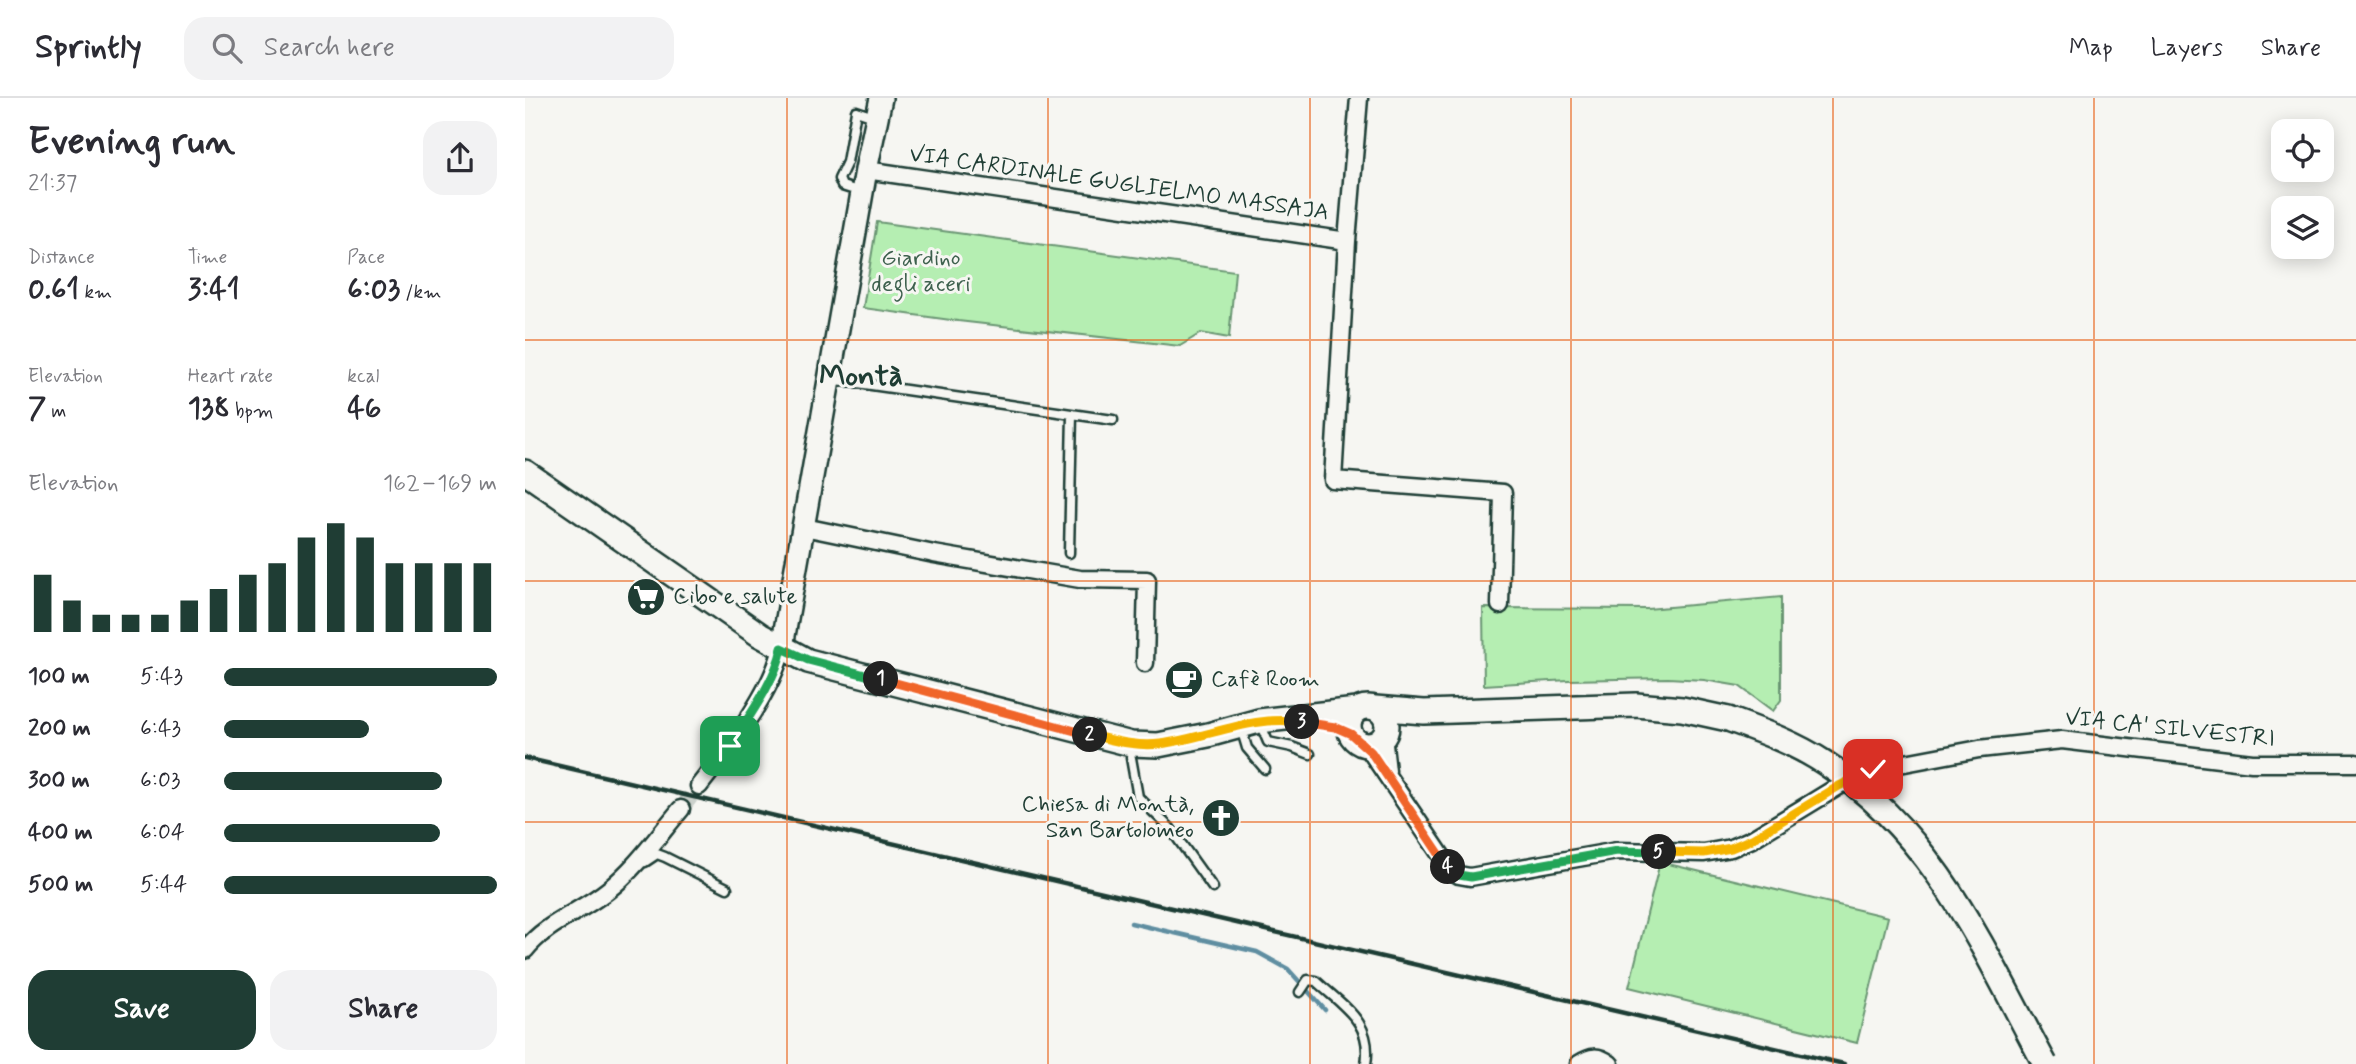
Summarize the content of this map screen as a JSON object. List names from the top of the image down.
{
  "streets": {
    "street": ["VIA CARDINALE GUGLIELMO MASSAJA", "VIA CA' SILVESTRI"]
  },
  "districts": ["Montà"],
  "parks": ["Giardino degli aceri"],
  "places": {
    "supermarket": ["Cibo e salute"],
    "cafe": ["Cafè Room"],
    "church": ["Chiesa di Montà, San Bartolomeo"]
  },
  "page": {
    "header": "Sprintly",
    "search": "Search here",
    "nav": ["Map", "Layers", "Share"],
    "heading": ["Evening run", "21:37"],
    "stats": [
      ["Distance", "0.61 km"],
      ["Time", "3:41"],
      ["Pace", "6:03 /km"],
      ["Elevation", "7 m"],
      ["Heart rate", "138 bpm"],
      ["kcal", "46"]
    ],
    "chart": ["Elevation", "162–169 m"],
    "list": [
      {
        "name": "100 m",
        "note": "5:43"
      },
      {
        "name": "200 m",
        "note": "6:43"
      },
      {
        "name": "300 m",
        "note": "6:03"
      },
      {
        "name": "400 m",
        "note": "6:04"
      },
      {
        "name": "500 m",
        "note": "5:44"
      }
    ],
    "pins": [
      "1",
      "3",
      "2",
      "5",
      "4"
    ],
    "buttons": ["Save", "Share"]
  }
}
